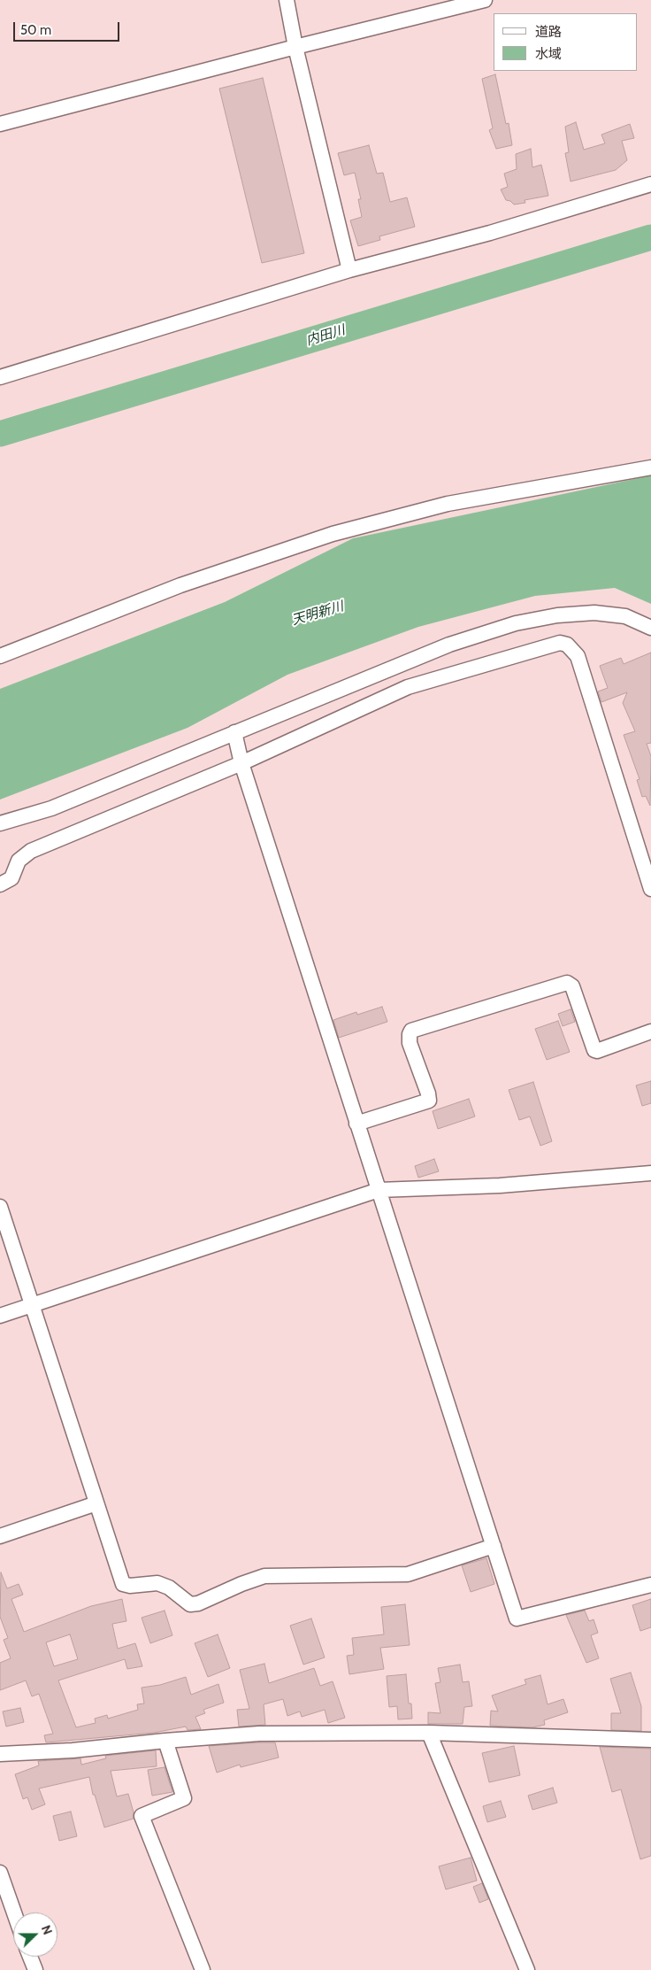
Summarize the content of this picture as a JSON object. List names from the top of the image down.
{
  "water": ["内田川", "天明新川"],
  "legend": ["道路", "水域"],
  "scale_bar": "50 m",
  "north": "right"
}
